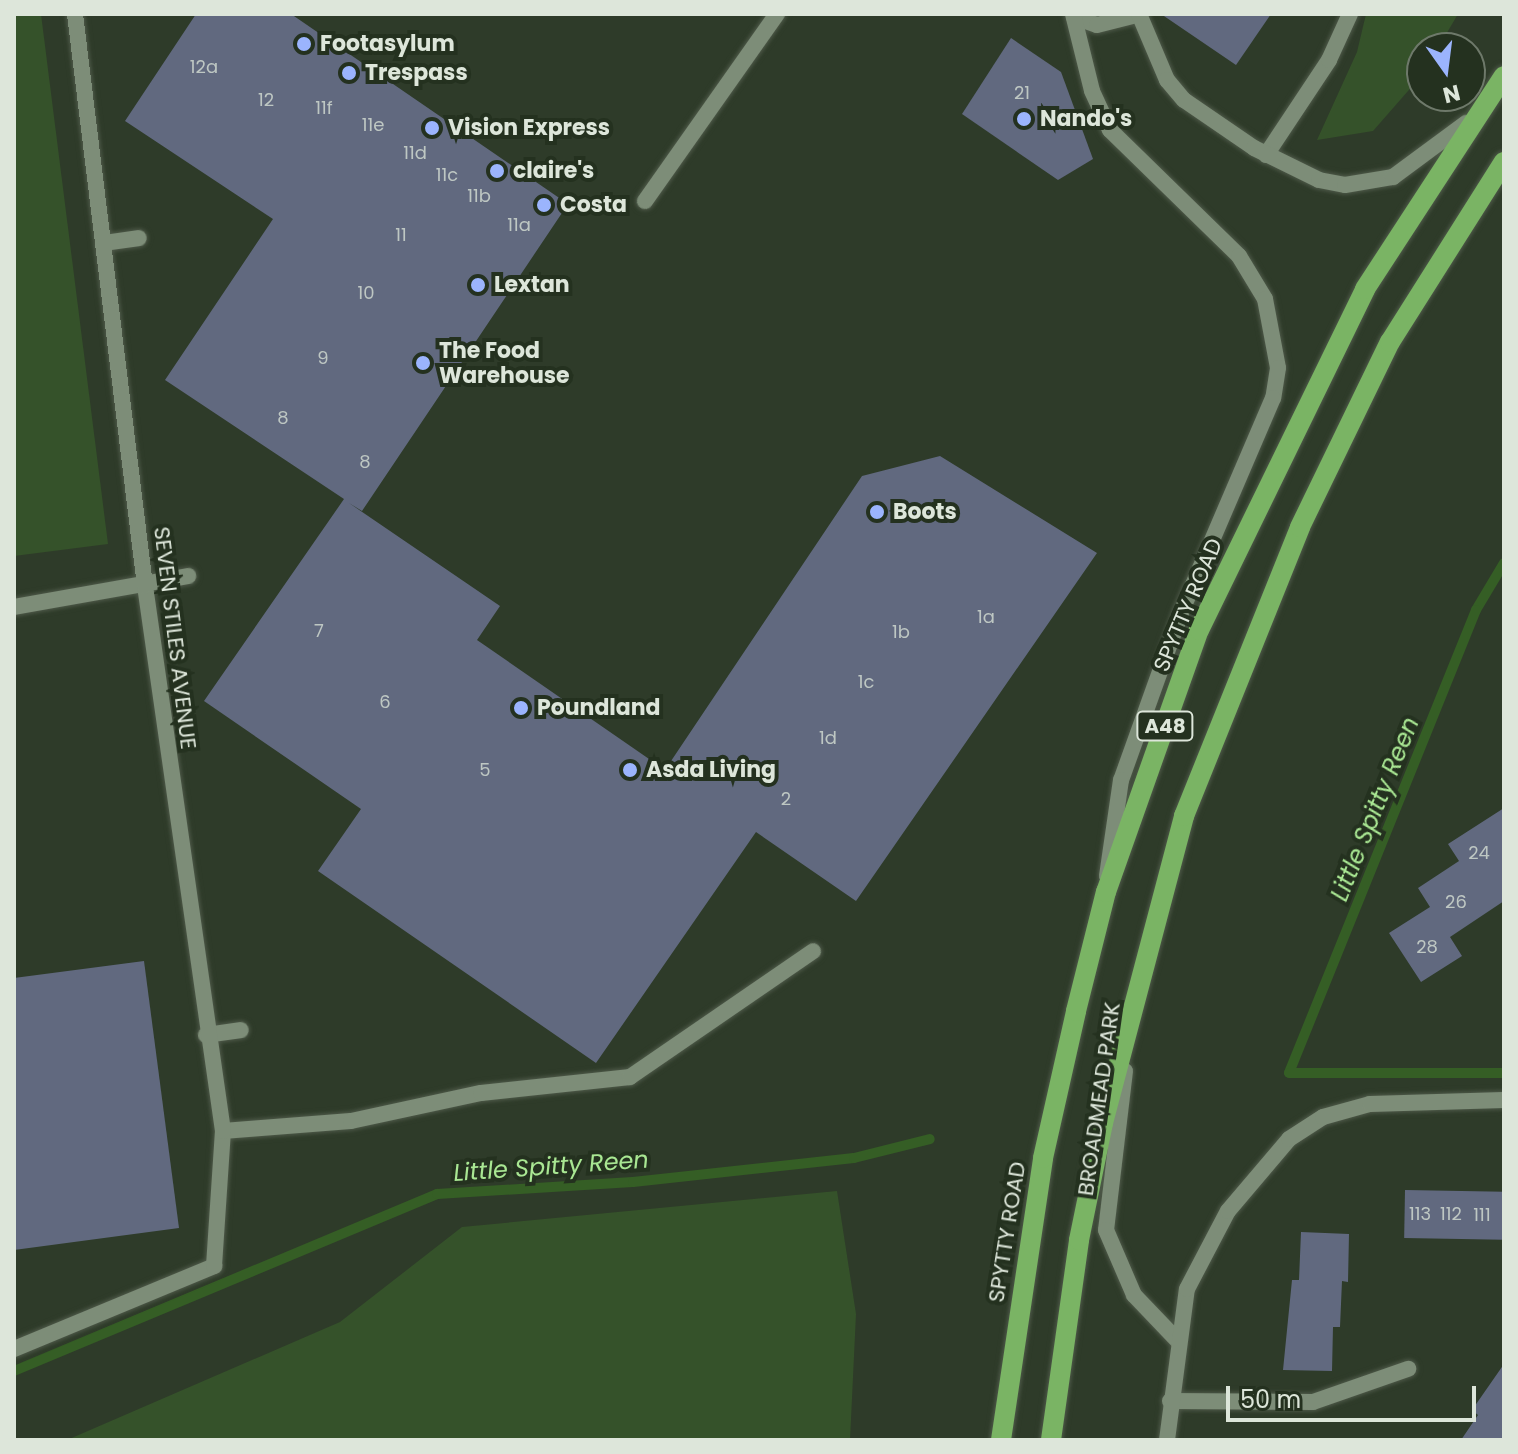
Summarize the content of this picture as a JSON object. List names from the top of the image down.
{
  "streets": {
    "main road": ["SPYTTY ROAD", "A48"],
    "street": ["SEVEN STILES AVENUE", "BROADMEAD PARK"]
  },
  "crossings": [
    ["A48", "BROADMEAD PARK"]
  ],
  "water": ["Little Spitty Reen"],
  "places": [
    "Footasylum",
    "Trespass",
    "Nando's",
    "Vision Express",
    "claire's",
    "Costa",
    "Lextan",
    "The Food Warehouse",
    "Boots",
    "Poundland",
    "Asda Living"
  ],
  "house_numbers": [
    "12a",
    "21",
    "12",
    "11f",
    "11e",
    "11d",
    "11c",
    "11b",
    "11a",
    "11",
    "10",
    "9",
    "8",
    "8",
    "1a",
    "7",
    "1b",
    "1c",
    "6",
    "1d",
    "5",
    "2",
    "24",
    "26",
    "28",
    "113",
    "112",
    "111"
  ],
  "scale_bar": "50 m",
  "north": "bottom"
}
